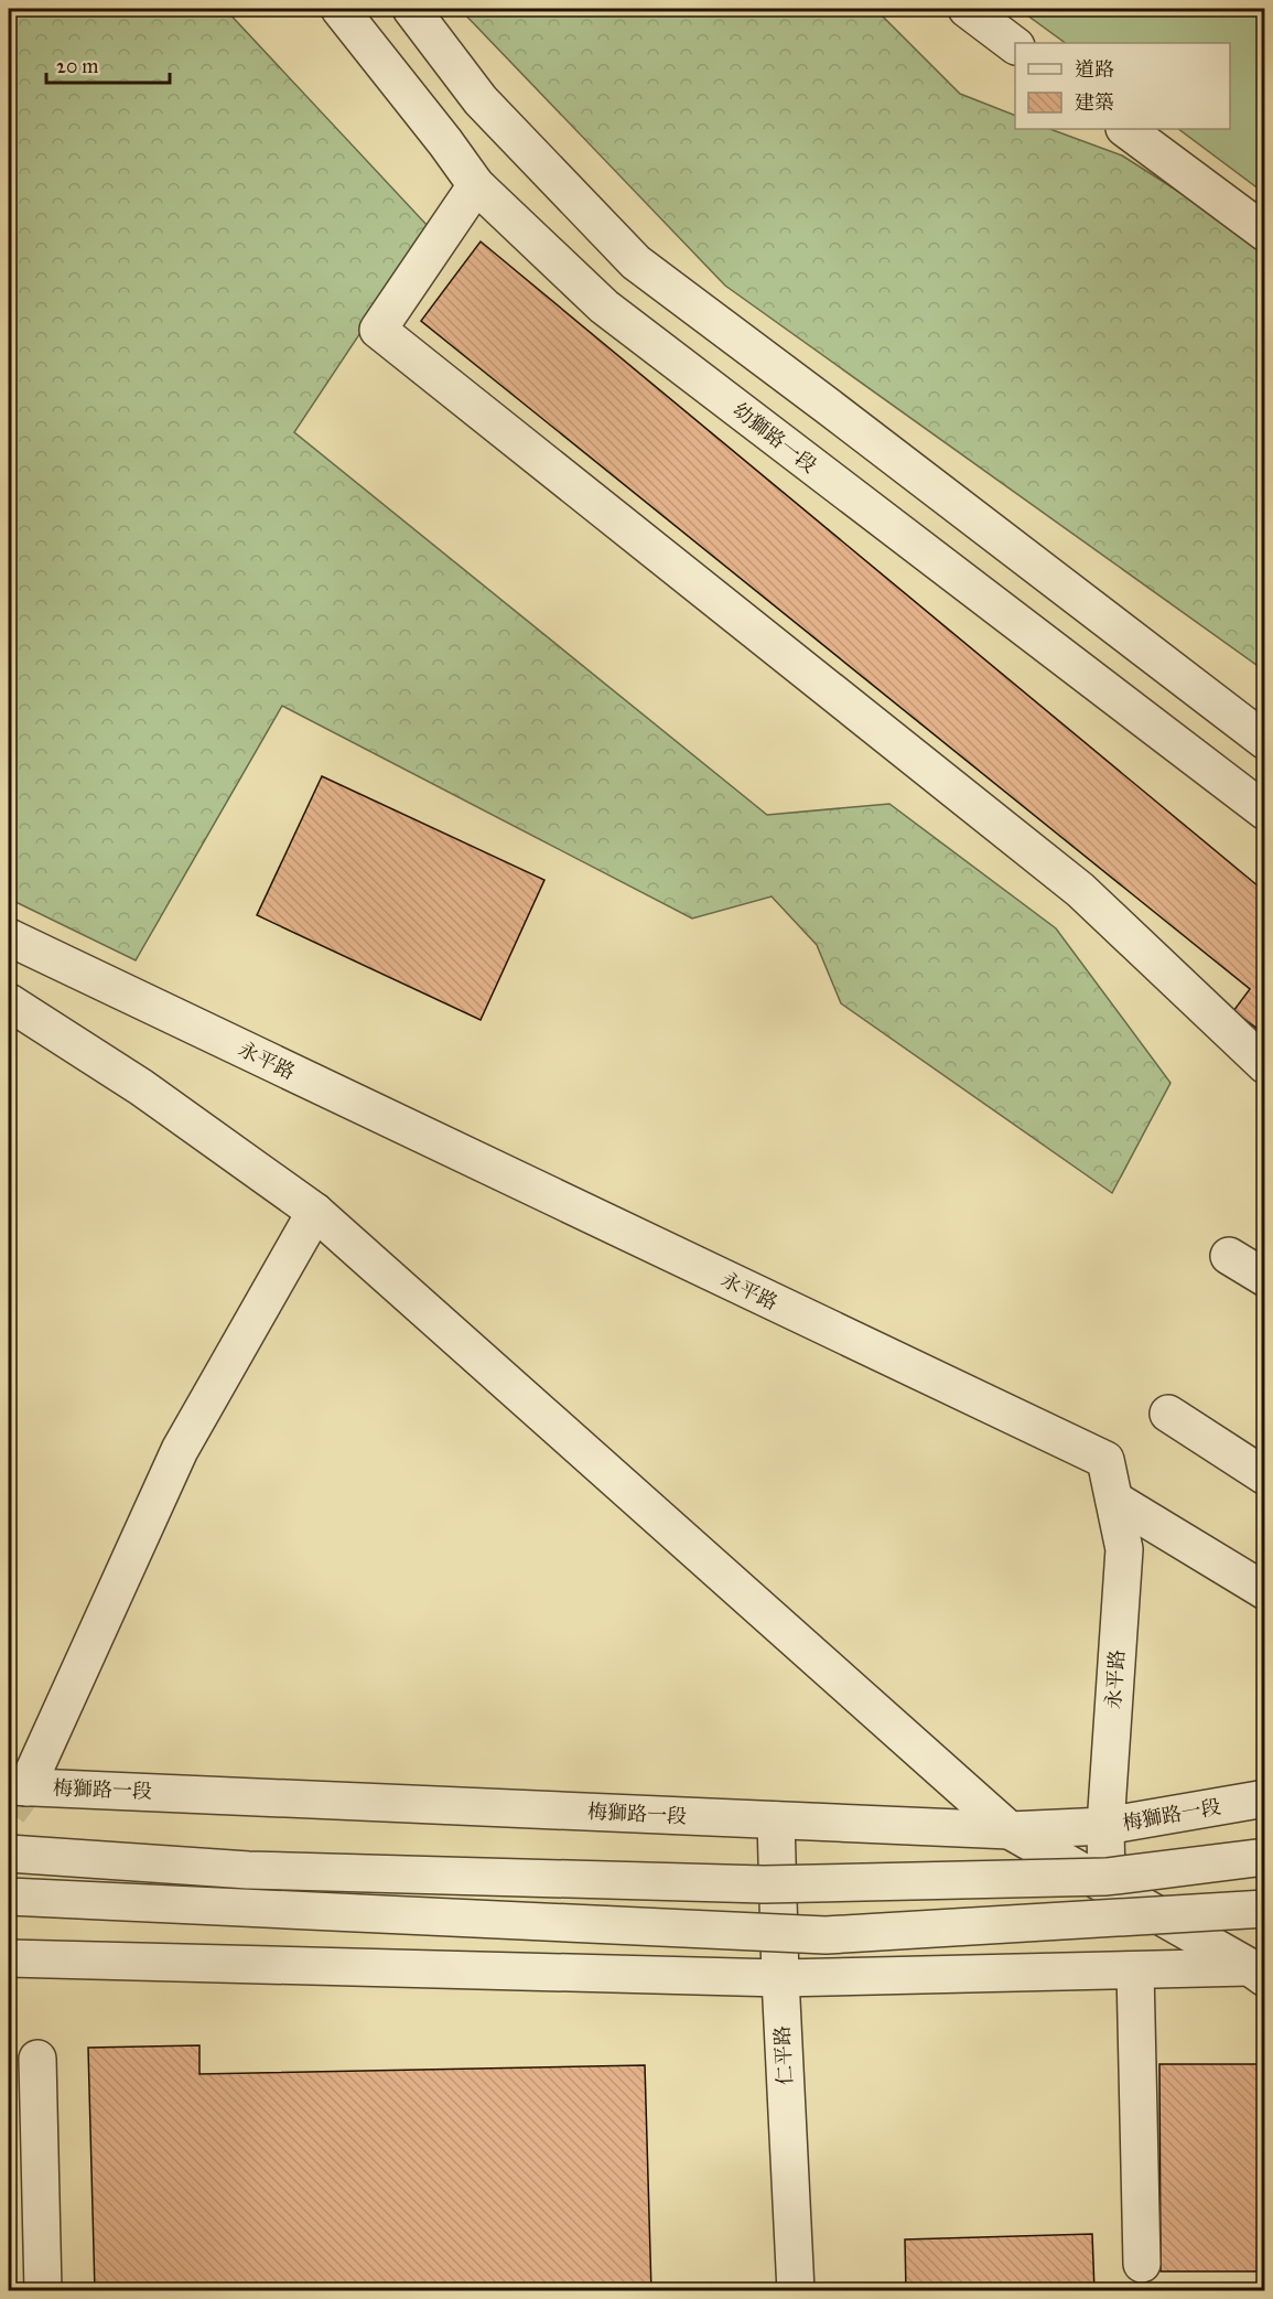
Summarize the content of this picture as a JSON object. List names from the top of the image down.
{
  "streets": {
    "street": [
      "幼獅路一段",
      "永平路",
      "梅獅路一段",
      "仁平路"
    ]
  },
  "crossings": [
    ["永平路", "梅獅路一段"],
    ["梅獅路一段", "仁平路"]
  ],
  "legend": ["道路", "建築"],
  "scale_bar": "20 m"
}
